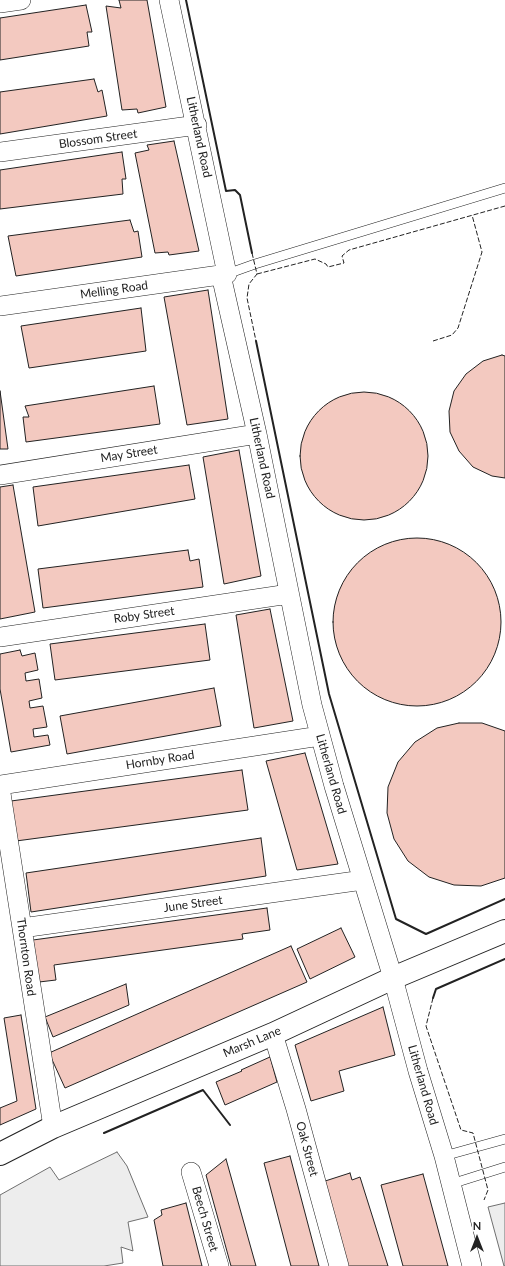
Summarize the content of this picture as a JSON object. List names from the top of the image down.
{
  "streets": {
    "main road": ["Marsh Lane"],
    "street": [
      "Litherland Road",
      "Blossom Street",
      "Melling Road",
      "May Street",
      "Roby Street",
      "Hornby Road",
      "June Street",
      "Thornton Road",
      "Oak Street",
      "Beech Street"
    ]
  },
  "crossings": [
    ["Litherland Road", "Blossom Street"],
    ["Litherland Road", "Melling Road"],
    ["Litherland Road", "May Street"],
    ["Litherland Road", "Roby Street"],
    ["Litherland Road", "Hornby Road"],
    ["Litherland Road", "June Street"],
    ["Litherland Road", "Marsh Lane"],
    ["Hornby Road", "Thornton Road"],
    ["June Street", "Thornton Road"],
    ["Thornton Road", "Marsh Lane"],
    ["Marsh Lane", "Oak Street"]
  ],
  "north": "top"
}
